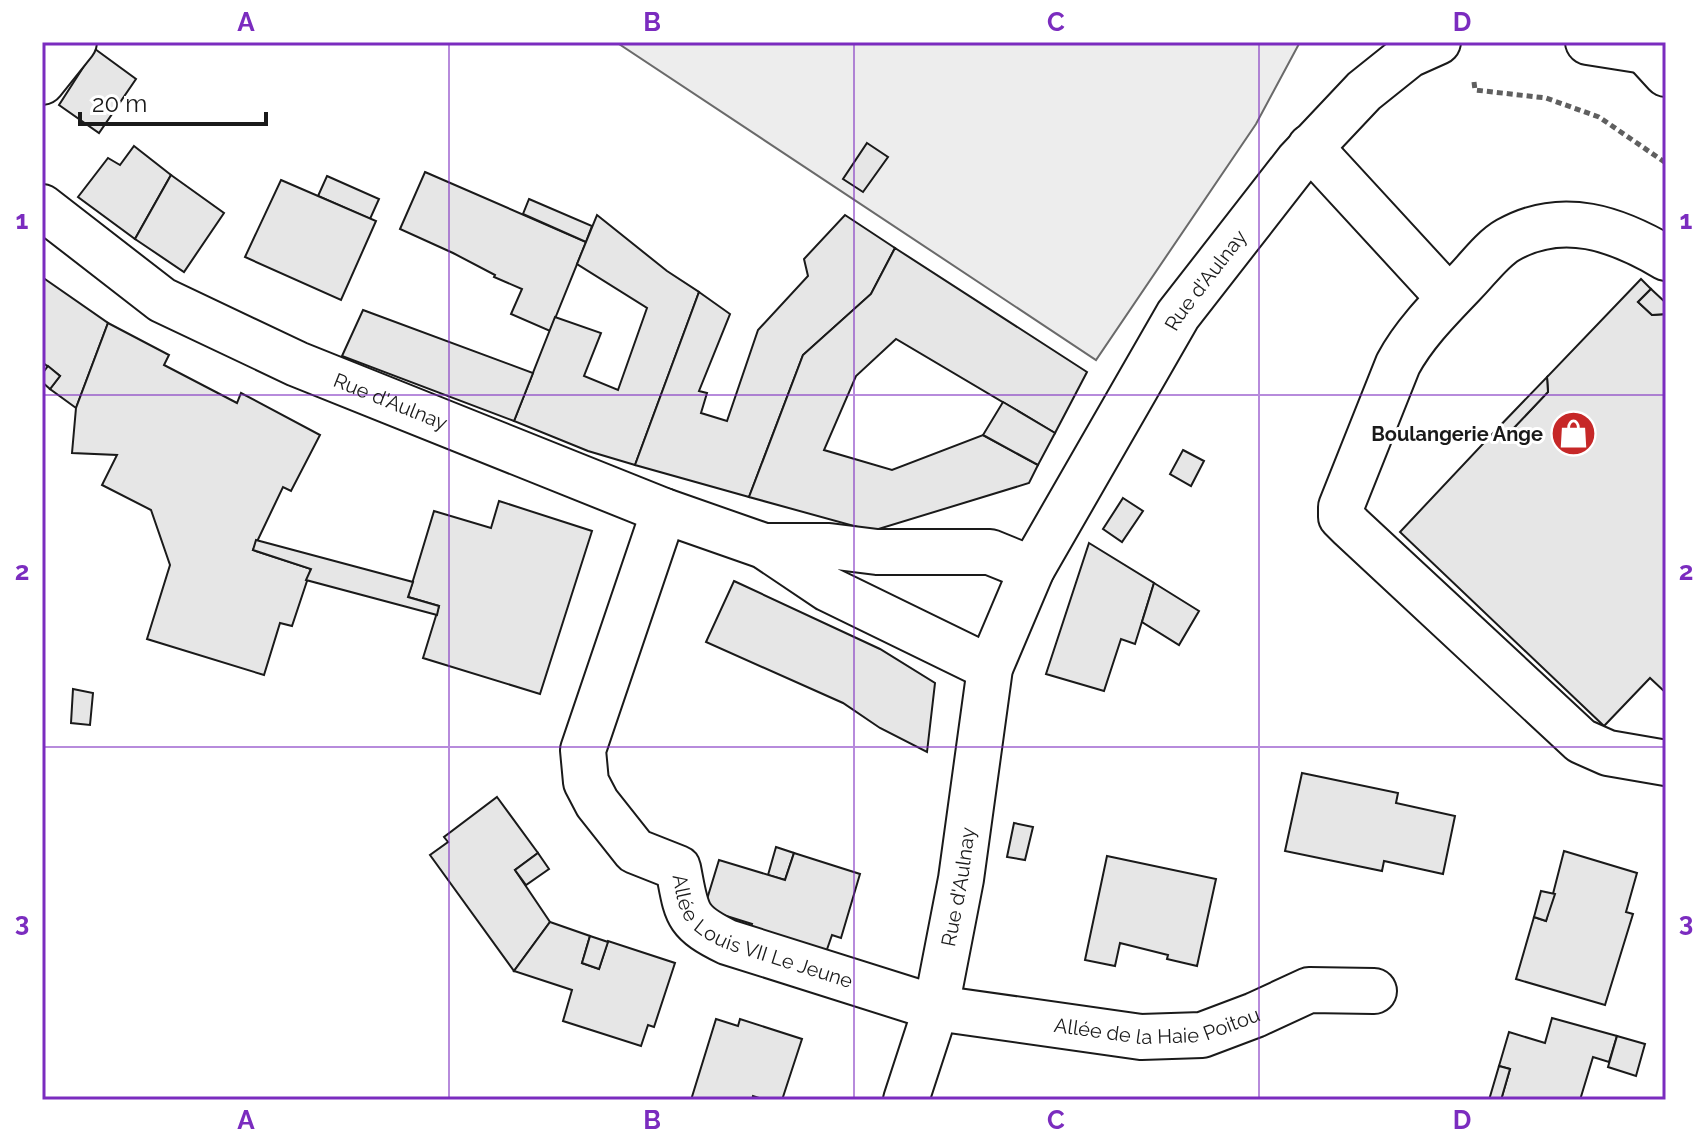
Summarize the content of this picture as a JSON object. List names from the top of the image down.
{
  "streets": {
    "street": ["Rue d'Aulnay", "Allée Louis VII Le Jeune", "Allée de la Haie Poitou"]
  },
  "crossings": [
    ["Rue d'Aulnay", "Allée Louis VII Le Jeune"],
    ["Rue d'Aulnay", "Allée de la Haie Poitou"],
    ["Allée Louis VII Le Jeune", "Allée de la Haie Poitou"]
  ],
  "places": {
    "shop": ["Boulangerie Ange"]
  },
  "scale_bar": "20 m",
  "grid": {
    "columns": [
      "A",
      "B",
      "C",
      "D"
    ],
    "rows": ["1", "2", "3"]
  }
}
